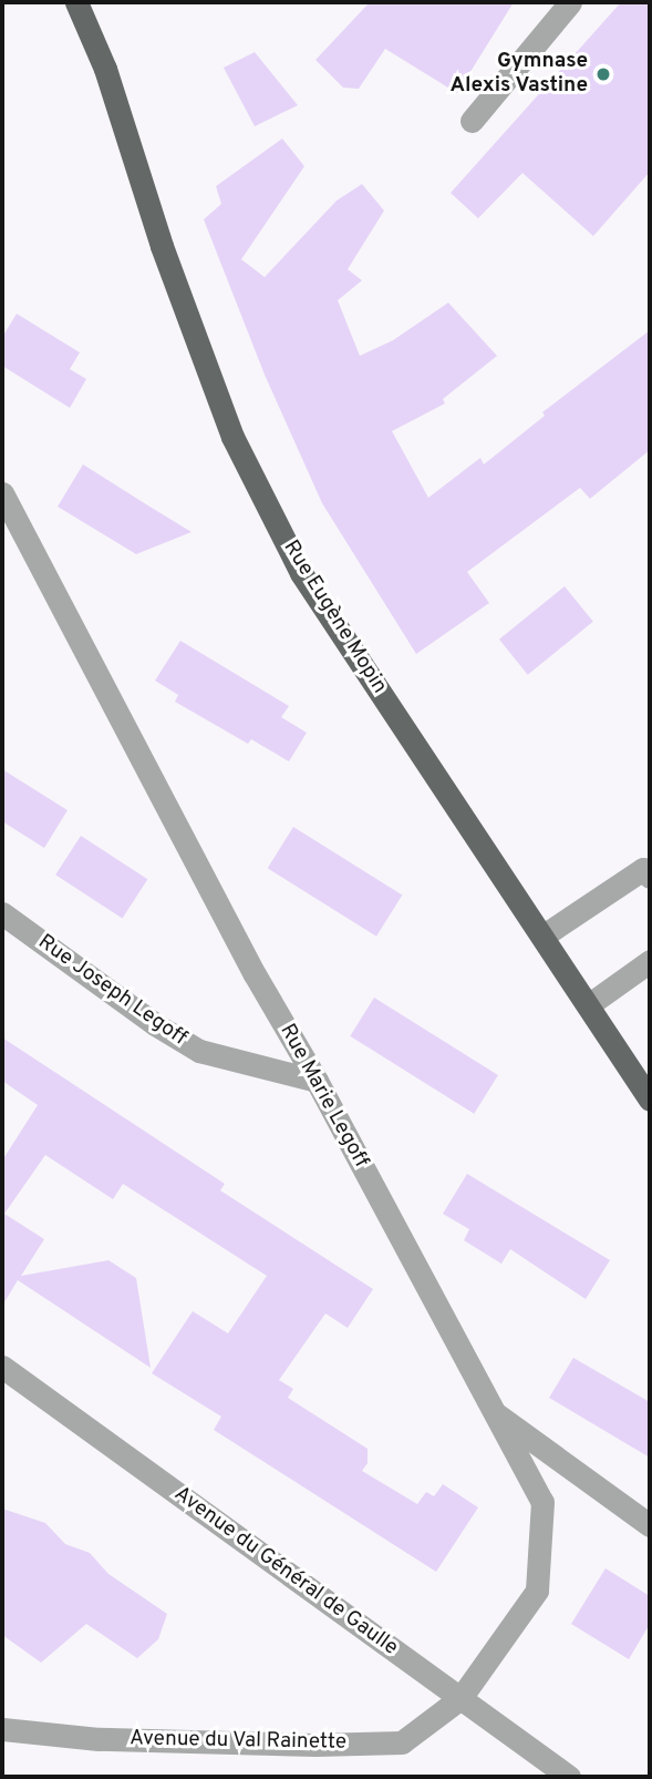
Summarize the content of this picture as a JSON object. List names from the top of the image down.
{
  "streets": {
    "main road": ["Rue Eugène Mopin"],
    "street": [
      "Rue Joseph Legoff",
      "Rue Marie Legoff",
      "Avenue du Général de Gaulle",
      "Avenue du Val Rainette"
    ]
  },
  "crossings": [
    ["Rue Joseph Legoff", "Rue Marie Legoff"],
    ["Rue Marie Legoff", "Avenue du Général de Gaulle"],
    ["Rue Marie Legoff", "Avenue du Val Rainette"],
    ["Avenue du Général de Gaulle", "Avenue du Val Rainette"]
  ],
  "places": ["Gymnase Alexis Vastine"]
}
